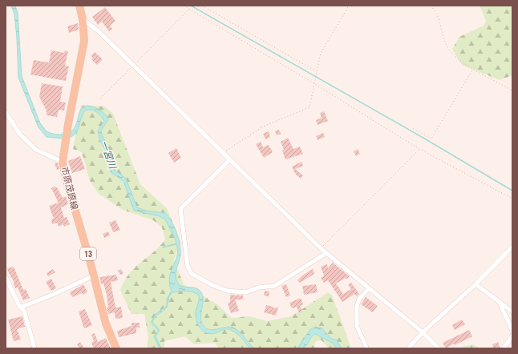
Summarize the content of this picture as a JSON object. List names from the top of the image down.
{
  "streets": {
    "main road": ["市原茂原線", "13"]
  },
  "water": ["一宮川"]
}
